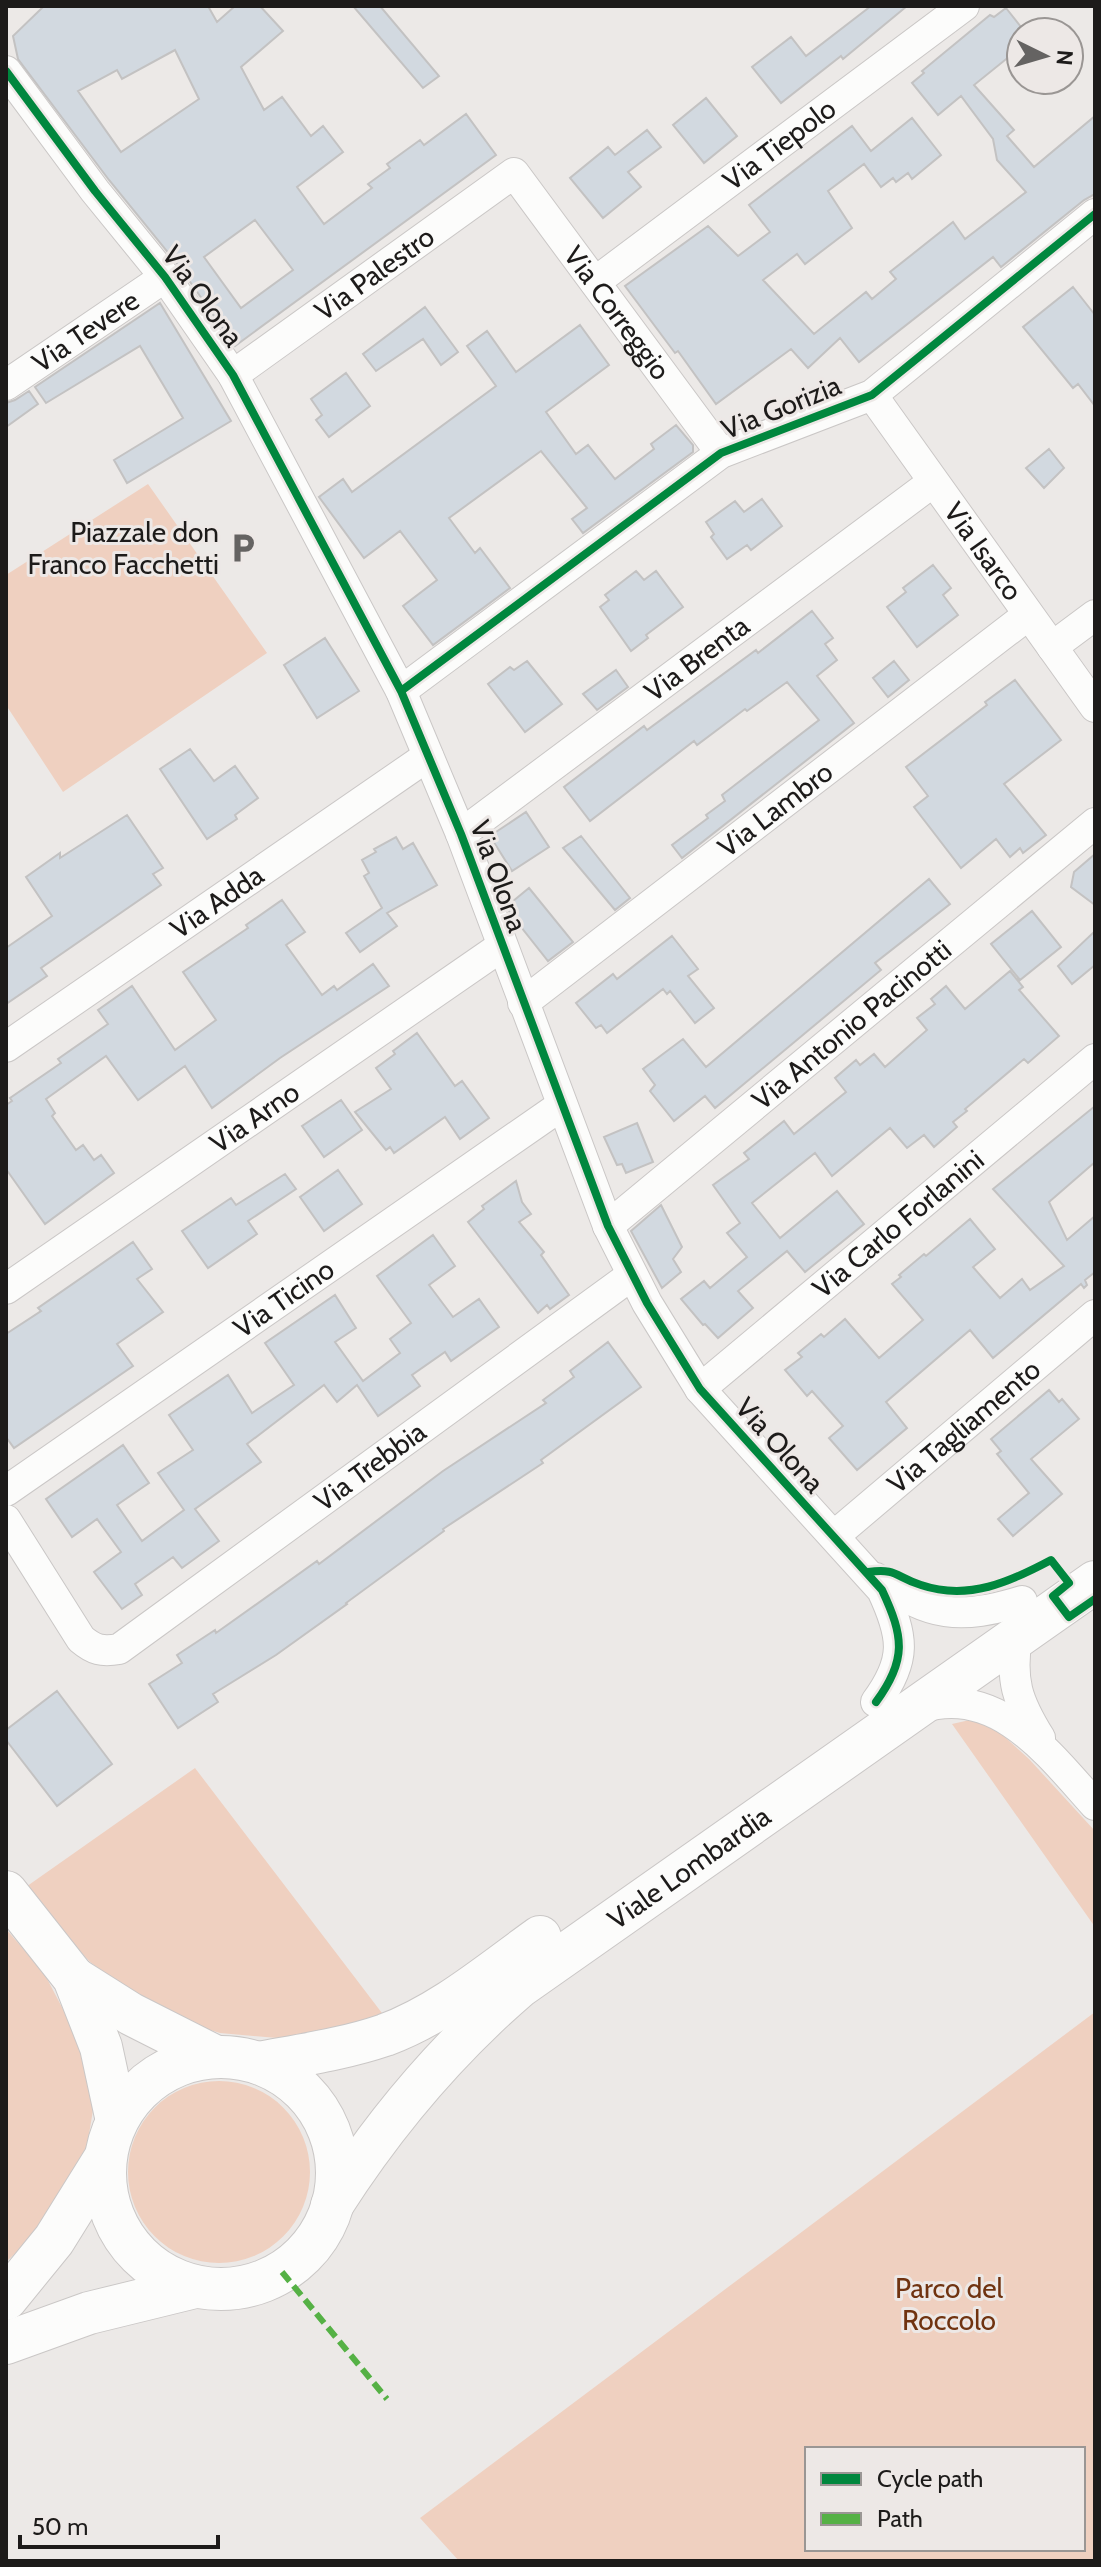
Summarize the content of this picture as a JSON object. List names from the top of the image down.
{
  "streets": {
    "main road": ["Viale Lombardia"],
    "street": [
      "Via Tiepolo",
      "Via Palestro",
      "Via Olona",
      "Via Correggio",
      "Via Tevere",
      "Via Gorizia",
      "Via Isarco",
      "Via Brenta",
      "Via Lambro",
      "Via Adda",
      "Via Antonio Pacinotti",
      "Via Arno",
      "Via Carlo Forlanini",
      "Via Ticino",
      "Via Tagliamento",
      "Via Trebbia"
    ]
  },
  "crossings": [
    ["Via Tiepolo", "Via Correggio"],
    ["Via Palestro", "Via Olona"],
    ["Via Palestro", "Via Correggio"],
    ["Via Olona", "Via Tevere"],
    ["Via Olona", "Via Gorizia"],
    ["Via Olona", "Via Brenta"],
    ["Via Olona", "Via Lambro"],
    ["Via Olona", "Via Adda"],
    ["Via Olona", "Via Antonio Pacinotti"],
    ["Via Olona", "Via Arno"],
    ["Via Olona", "Via Carlo Forlanini"],
    ["Via Olona", "Via Ticino"],
    ["Via Olona", "Via Tagliamento"],
    ["Via Olona", "Via Trebbia"],
    ["Via Olona", "Viale Lombardia"],
    ["Via Correggio", "Via Gorizia"],
    ["Via Gorizia", "Via Isarco"],
    ["Via Isarco", "Via Brenta"],
    ["Via Isarco", "Via Lambro"]
  ],
  "parks": ["Parco del Roccolo"],
  "places": {
    "parking": ["Piazzale don Franco Facchetti"]
  },
  "legend": ["Cycle path", "Path"],
  "scale_bar": "50 m",
  "north": "right"
}
